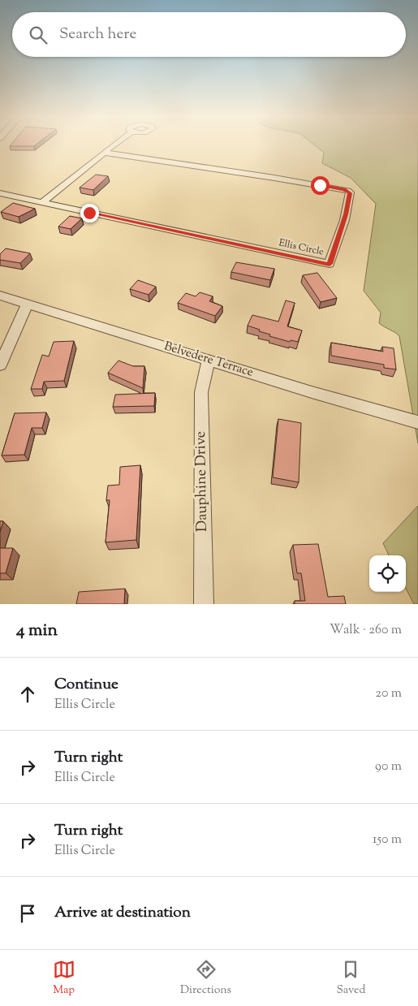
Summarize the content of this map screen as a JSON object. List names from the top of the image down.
{
  "streets": {
    "street": ["Ellis Circle", "Belvedere Terrace", "Dauphine Drive"]
  },
  "crossings": [
    ["Belvedere Terrace", "Dauphine Drive"]
  ],
  "page": {
    "search": "Search here",
    "heading": ["4 min", "Walk · 260 m"],
    "list": [
      ["Continue", "Ellis Circle", "20 m"],
      ["Turn right", "Ellis Circle", "90 m"],
      ["Turn right", "Ellis Circle", "150 m"],
      "Arrive at destination"
    ],
    "nav": ["Map", "Directions", "Saved"]
  }
}
